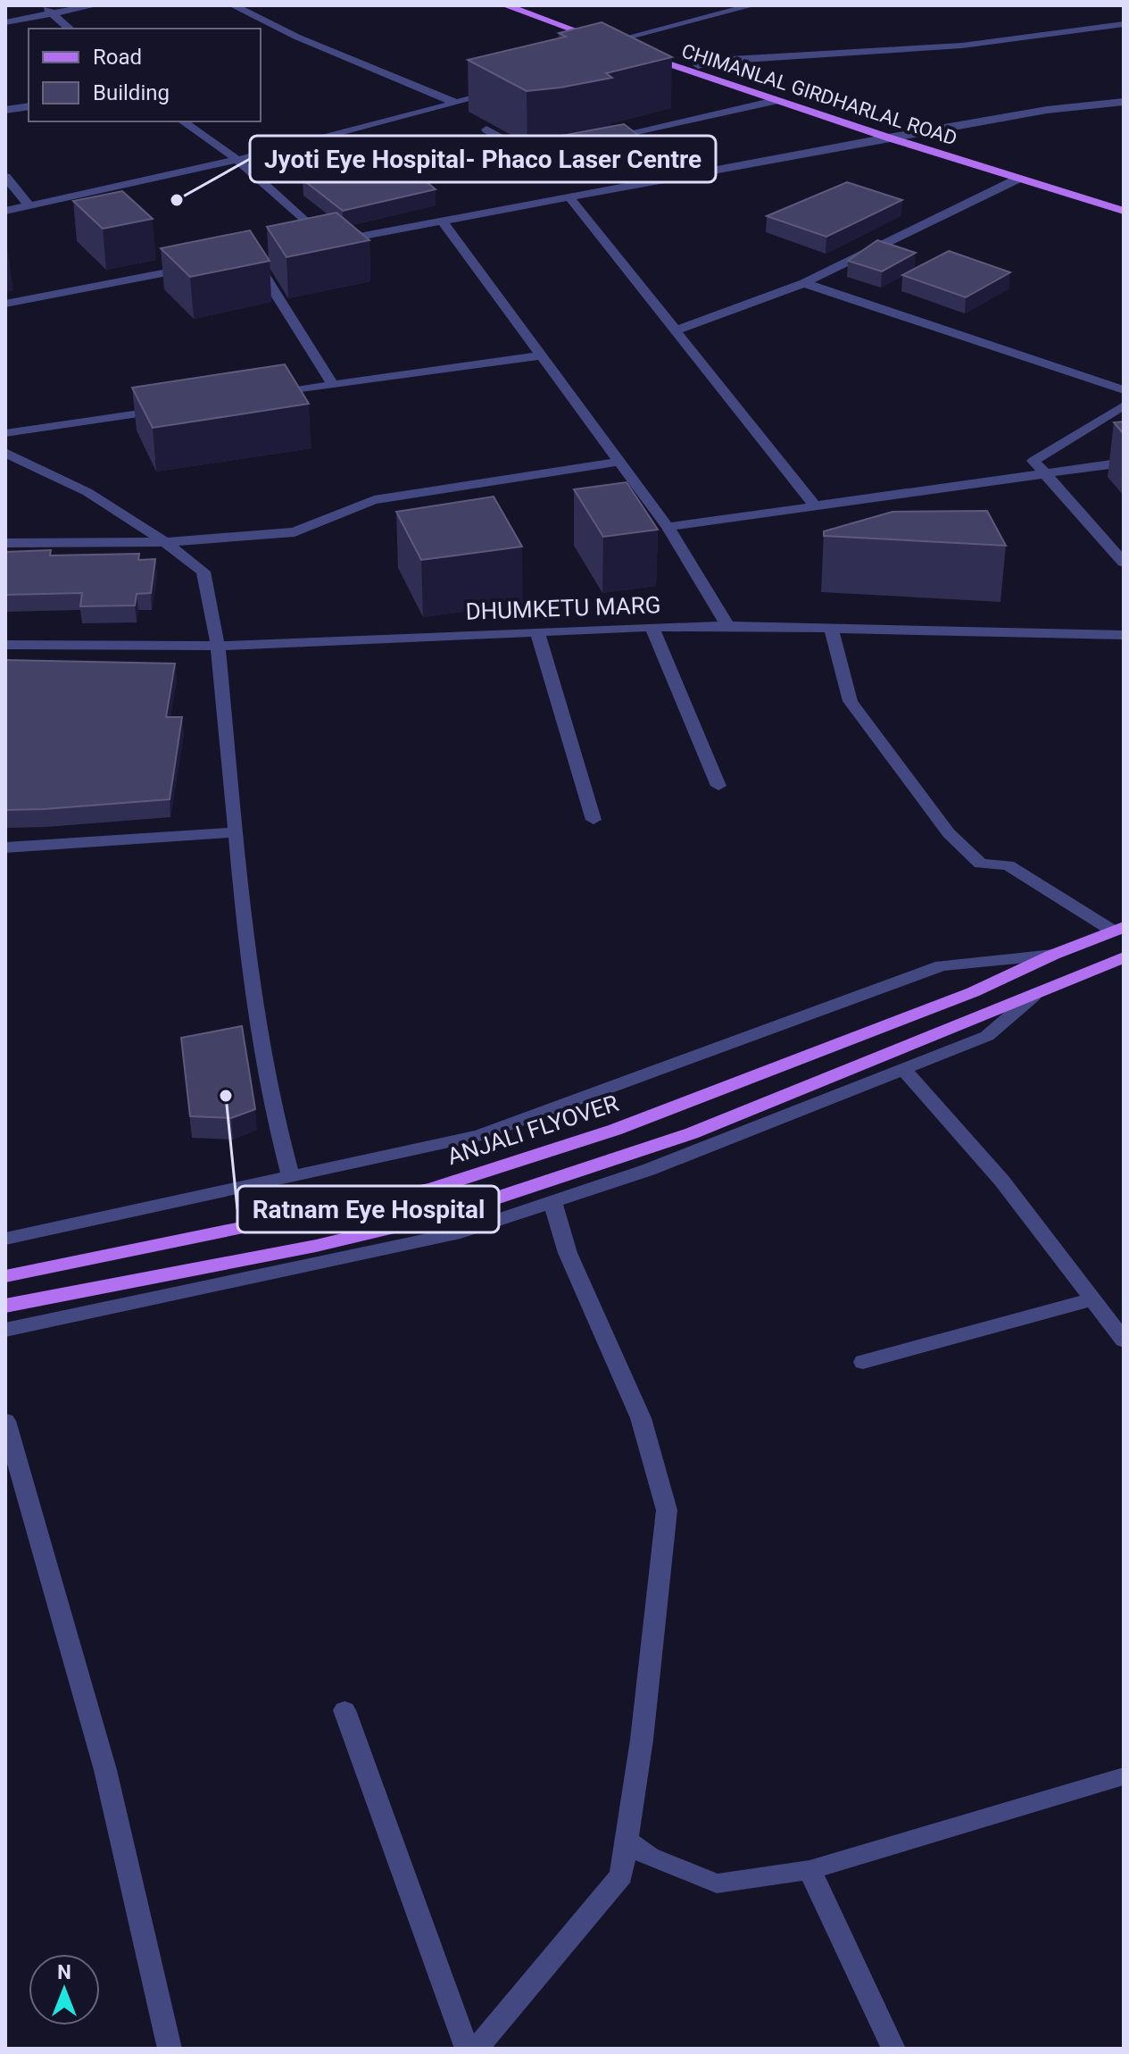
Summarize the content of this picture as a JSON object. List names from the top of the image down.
{
  "streets": {
    "main road": ["CHIMANLAL GIRDHARLAL ROAD", "ANJALI FLYOVER"],
    "street": ["DHUMKETU MARG"]
  },
  "places": ["Jyoti Eye Hospital- Phaco Laser Centre", "Ratnam Eye Hospital"],
  "legend": ["Road", "Building"],
  "north": "top"
}
